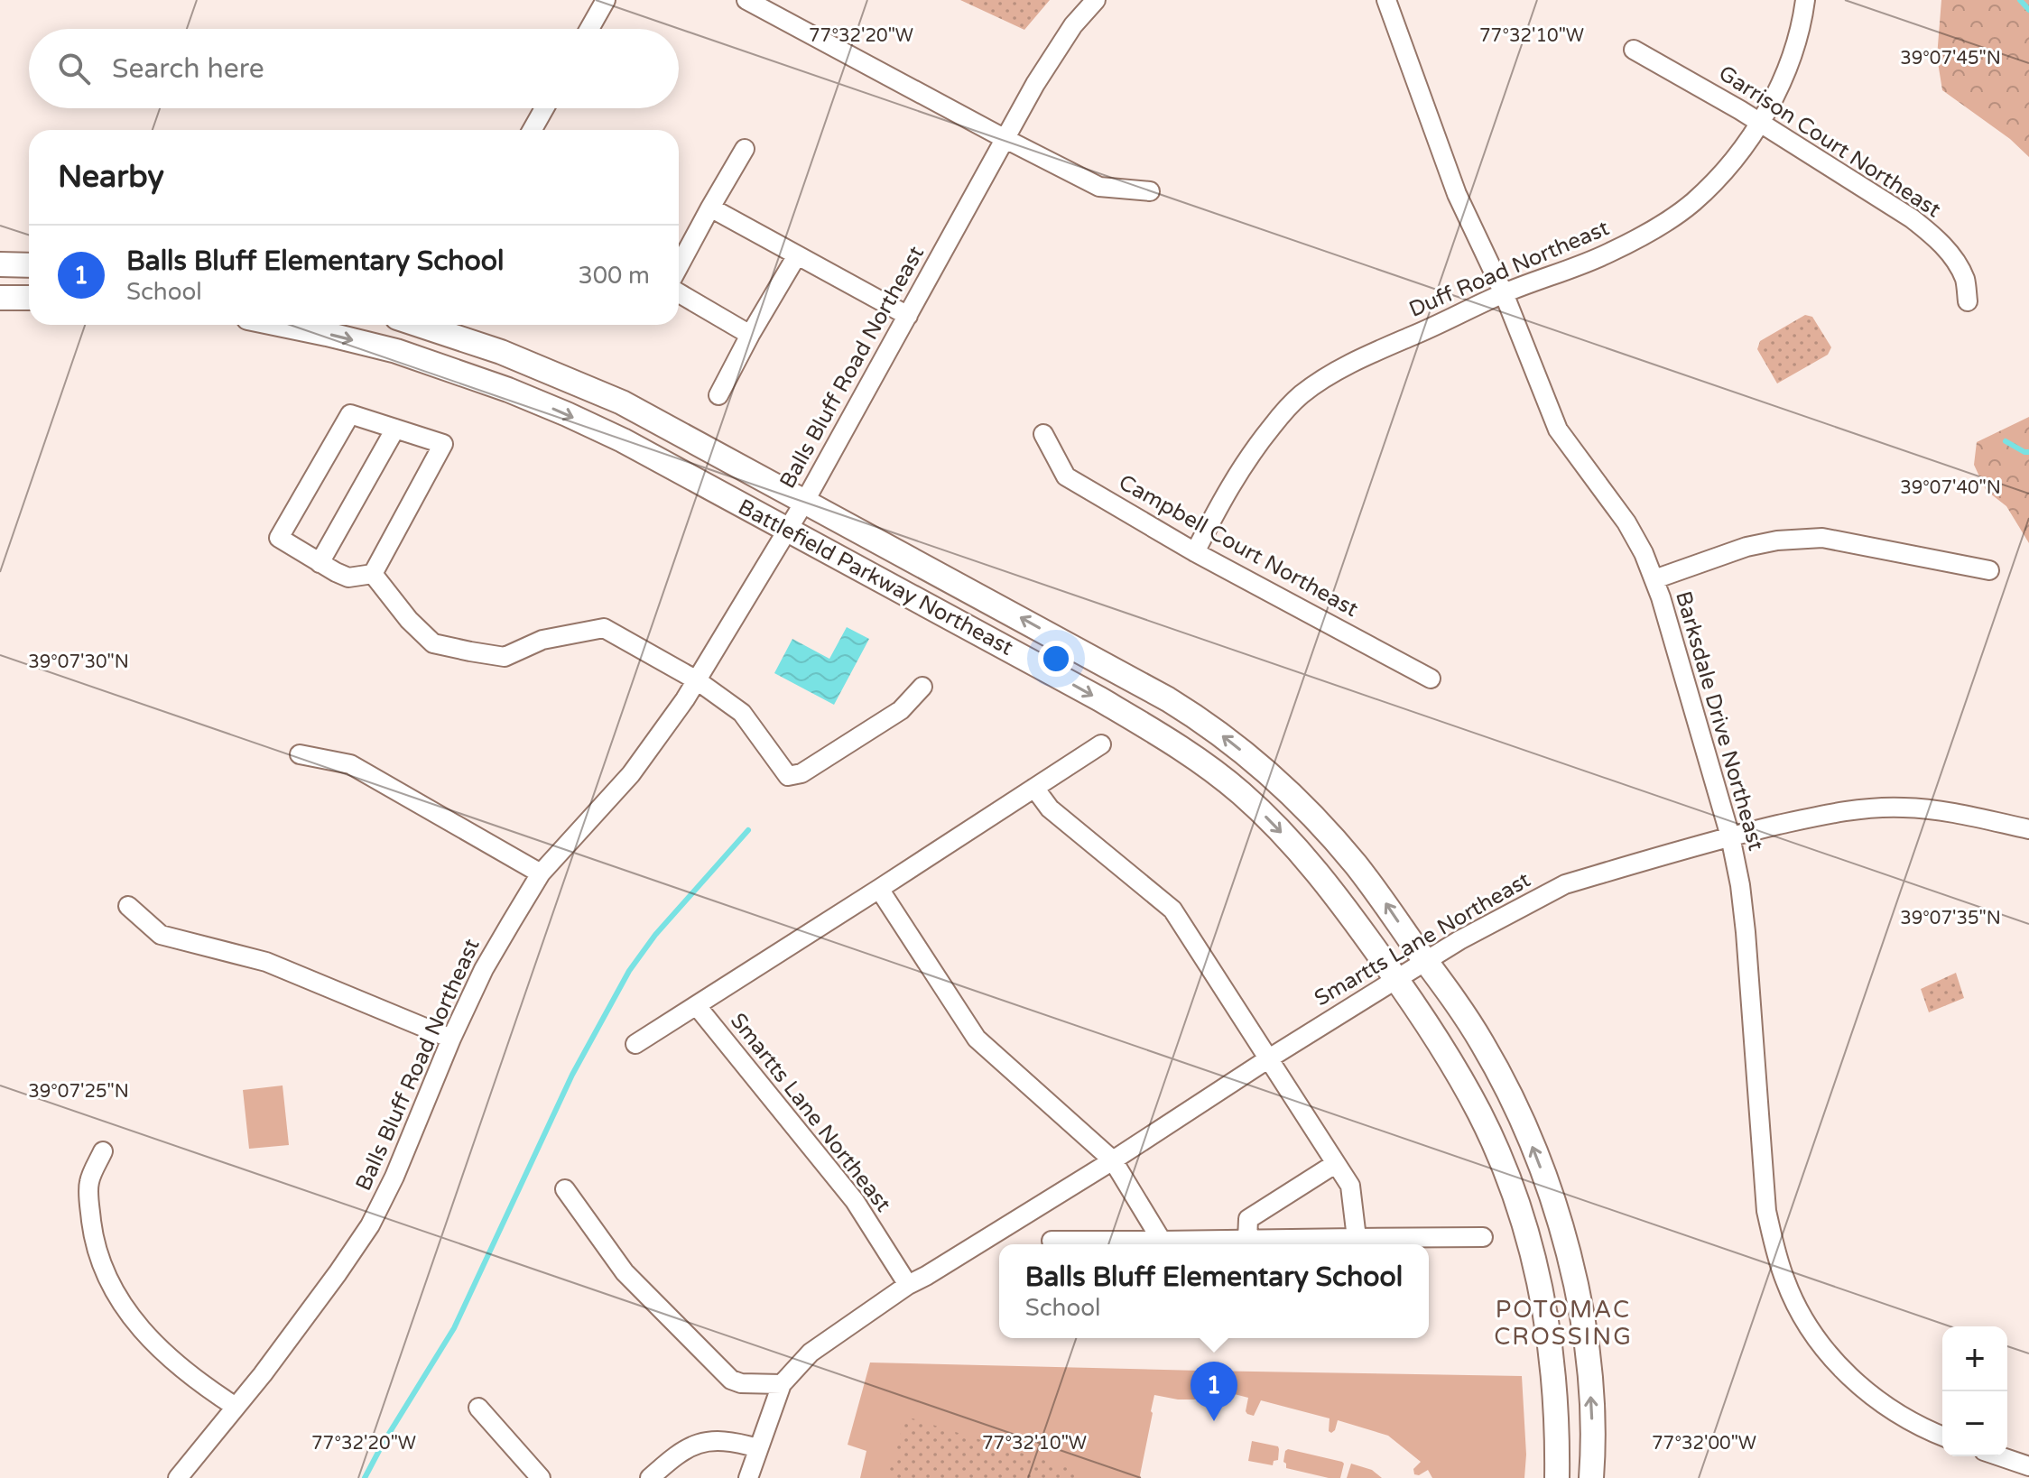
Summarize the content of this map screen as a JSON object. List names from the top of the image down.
{
  "streets": {
    "main road": ["Battlefield Parkway Northeast"],
    "street": [
      "Garrison Court Northeast",
      "Duff Road Northeast",
      "Balls Bluff Road Northeast",
      "Campbell Court Northeast",
      "Barksdale Drive Northeast",
      "Smartts Lane Northeast"
    ]
  },
  "crossings": [
    ["Garrison Court Northeast", "Duff Road Northeast"],
    ["Duff Road Northeast", "Campbell Court Northeast"],
    ["Duff Road Northeast", "Barksdale Drive Northeast"],
    ["Balls Bluff Road Northeast", "Battlefield Parkway Northeast"],
    ["Battlefield Parkway Northeast", "Smartts Lane Northeast"],
    ["Barksdale Drive Northeast", "Smartts Lane Northeast"]
  ],
  "districts": ["POTOMAC CROSSING"],
  "page": {
    "search": "Search here",
    "heading": "Nearby",
    "list": [
      {
        "mark": "1",
        "name": "Balls Bluff Elementary School",
        "note": "School",
        "value": "300 m"
      }
    ],
    "popup": ["Balls Bluff Elementary School", "School"],
    "map_buttons": ["+", "−"],
    "pins": "1"
  },
  "coordinates": [
    "77°32'20\"W",
    "77°32'10\"W",
    "39°07'45\"N",
    "39°07'40\"N",
    "39°07'30\"N",
    "39°07'35\"N",
    "39°07'25\"N",
    "77°32'00\"W"
  ]
}
